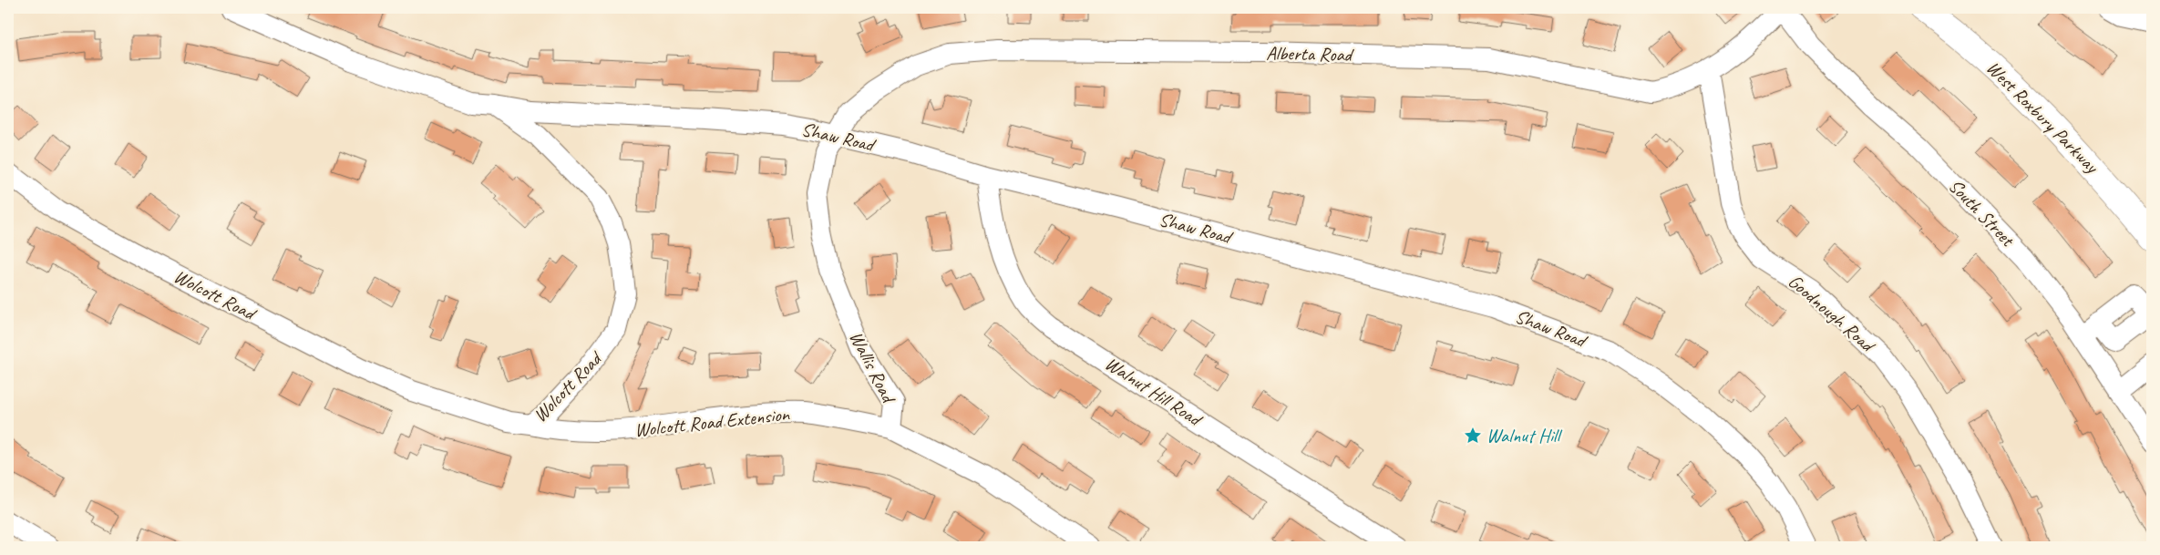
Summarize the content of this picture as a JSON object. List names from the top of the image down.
{
  "streets": {
    "main road": ["West Roxbury Parkway"],
    "street": [
      "Alberta Road",
      "Shaw Road",
      "South Street",
      "Wolcott Road",
      "Goodnough Road",
      "Wallis Road",
      "Walnut Hill Road",
      "Wolcott Road Extension"
    ]
  },
  "crossings": [
    ["Alberta Road", "Shaw Road"],
    ["Alberta Road", "South Street"],
    ["Alberta Road", "Goodnough Road"],
    ["Alberta Road", "Wallis Road"],
    ["Shaw Road", "Wolcott Road"],
    ["Shaw Road", "Wallis Road"],
    ["Shaw Road", "Walnut Hill Road"],
    ["Wolcott Road", "Wolcott Road Extension"],
    ["Wallis Road", "Wolcott Road Extension"]
  ],
  "places": {
    "place": ["Walnut Hill"]
  }
}
